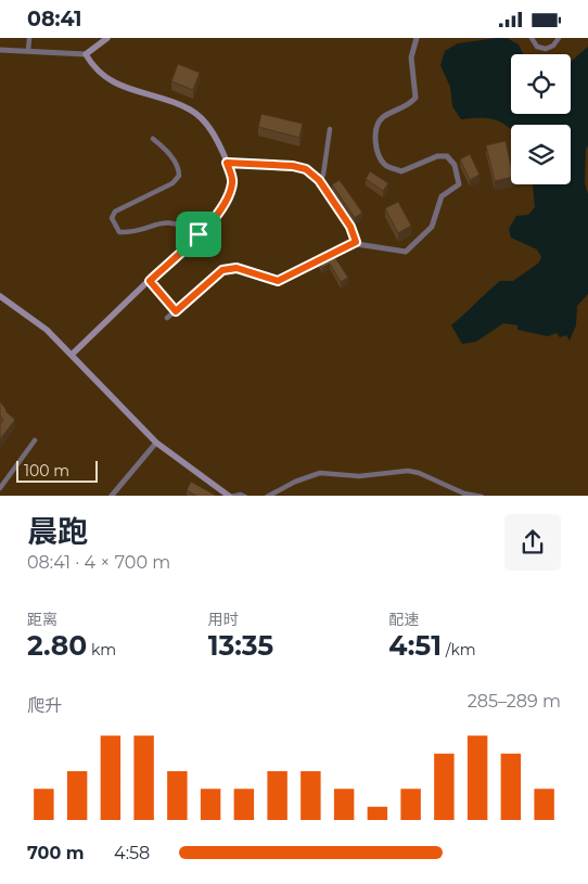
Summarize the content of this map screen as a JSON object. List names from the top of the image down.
{
  "scale_bar": "100 m",
  "page": {
    "status": "08:41",
    "scale": "100 m",
    "heading": ["晨跑", "08:41 · 4 × 700 m"],
    "stats": [
      ["距离", "2.80 km"],
      ["用时", "13:35"],
      ["配速", "4:51 /km"]
    ],
    "chart": ["爬升", "285–289 m"],
    "list": [
      {
        "name": "700 m",
        "note": "4:58"
      }
    ]
  }
}
